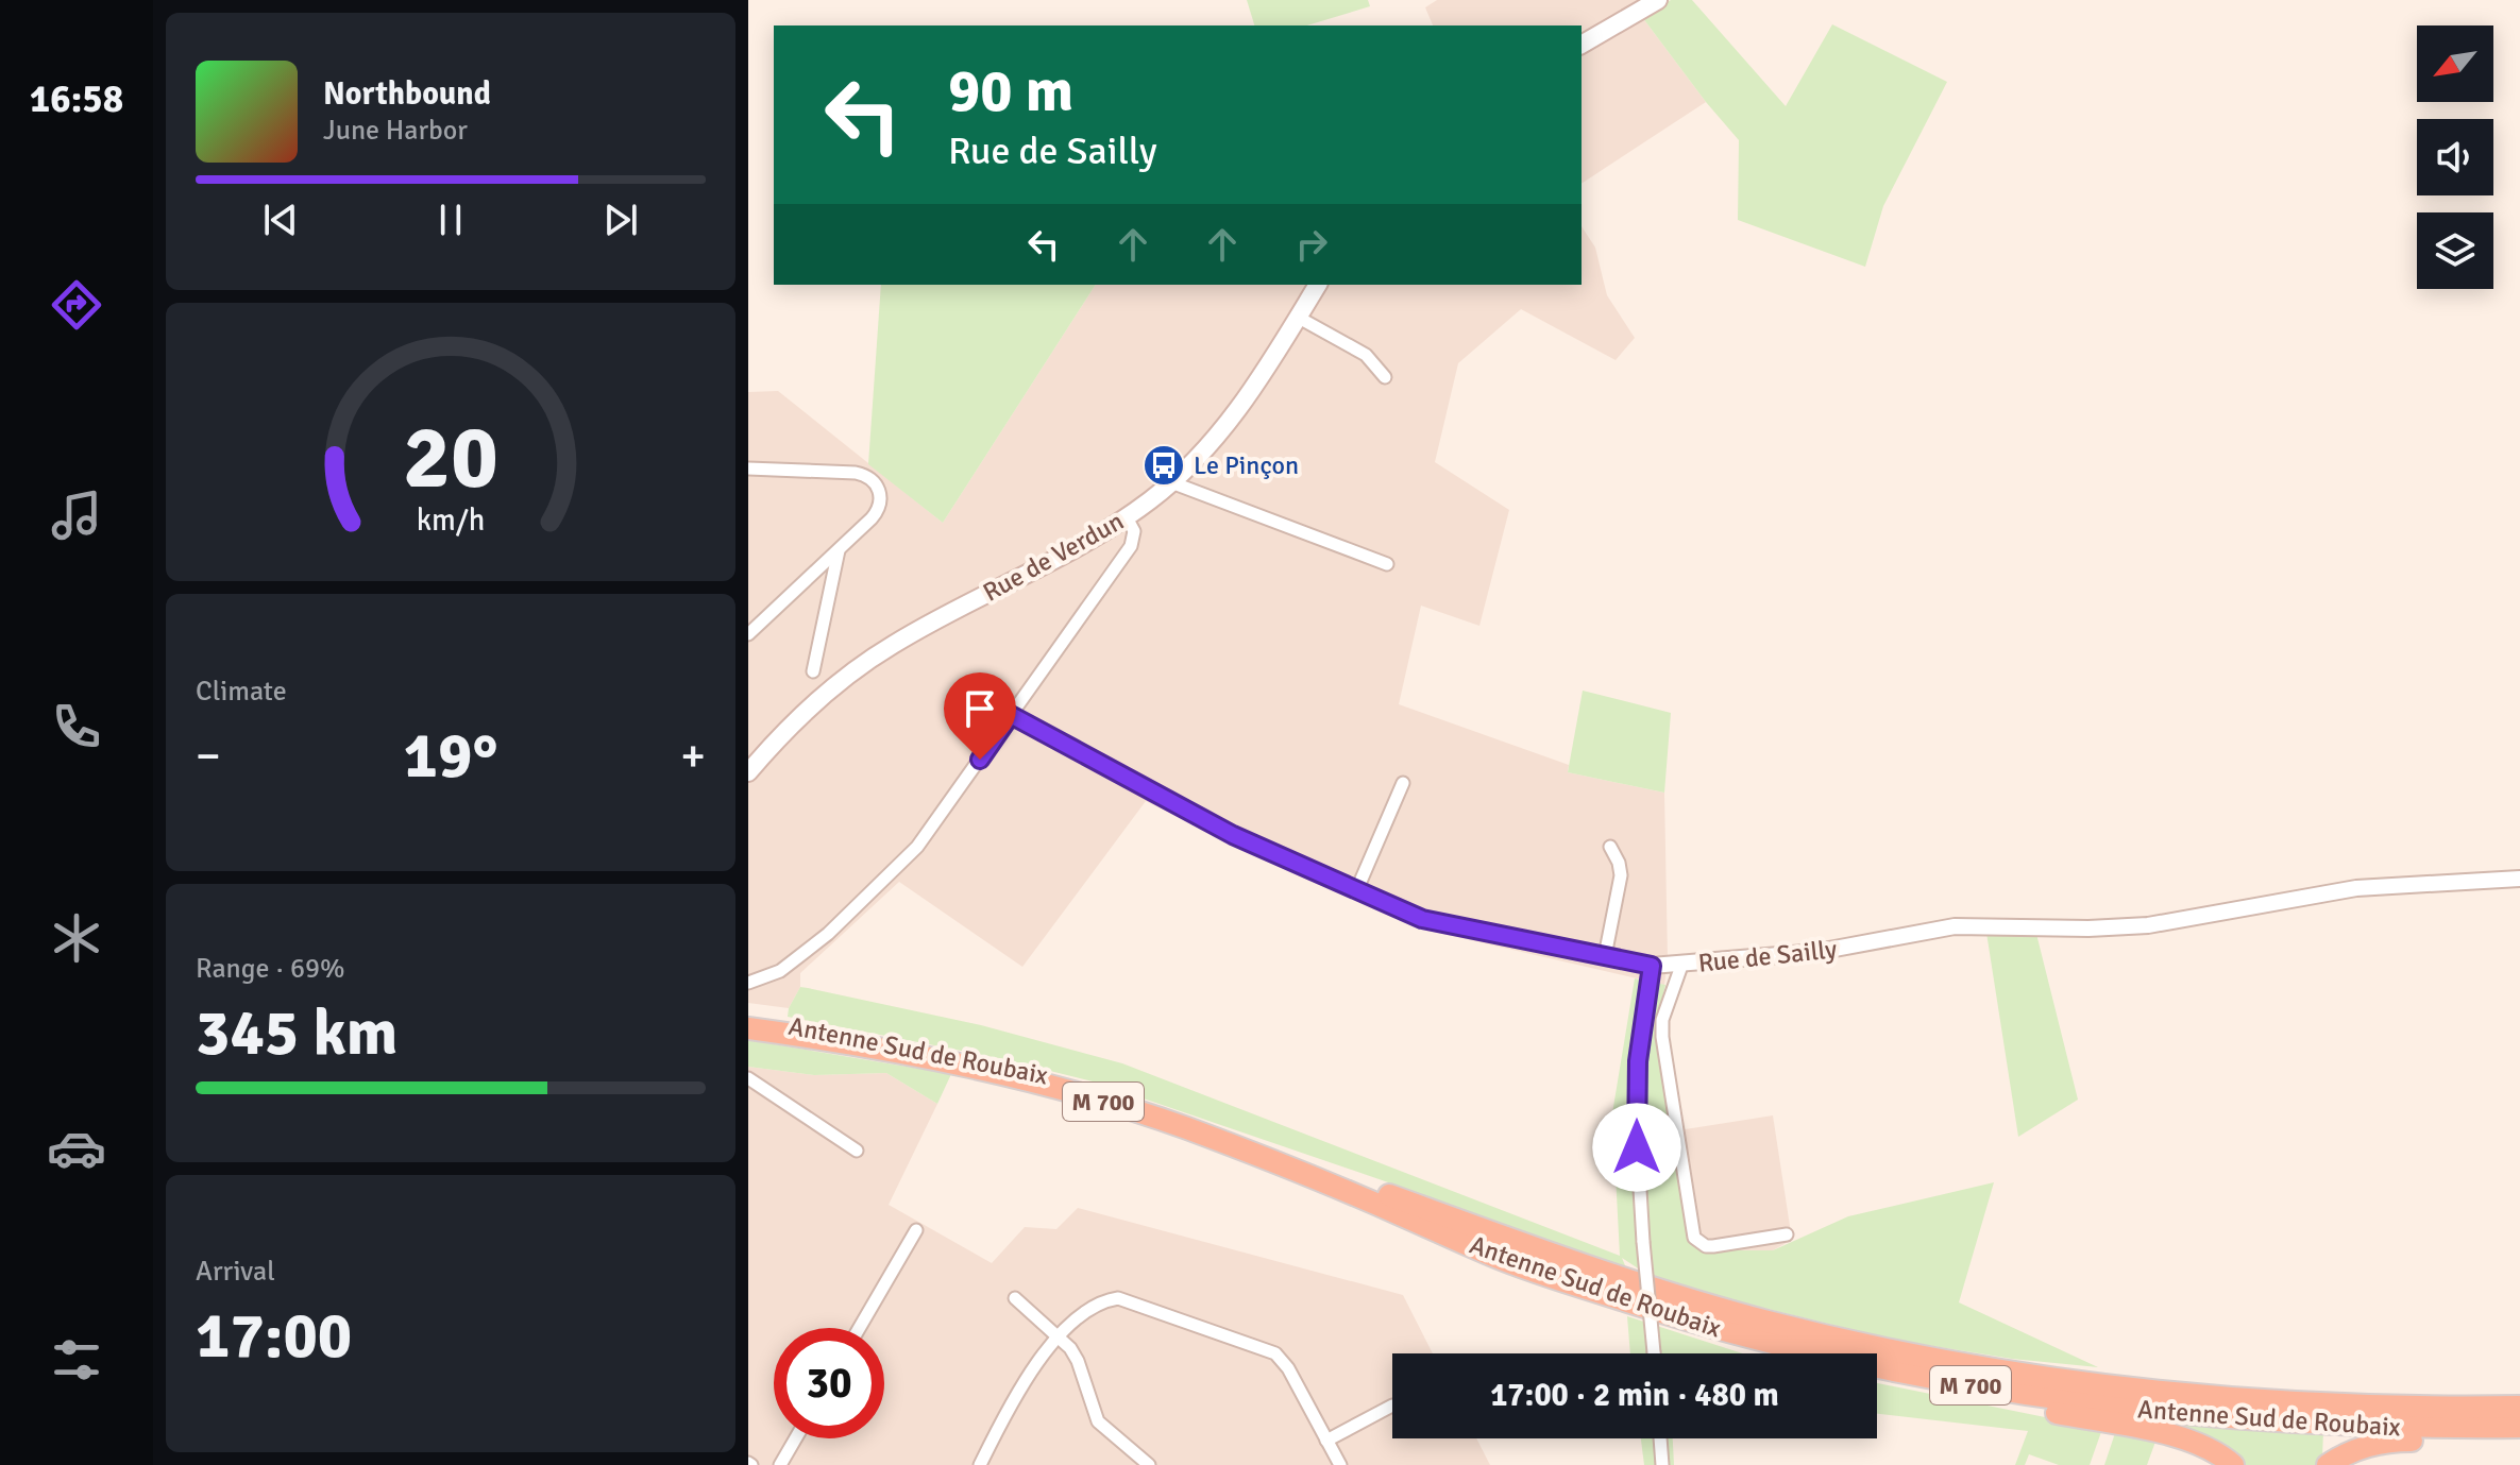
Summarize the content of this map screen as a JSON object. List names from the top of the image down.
{
  "streets": {
    "highway": ["Antenne Sud de Roubaix", "M 700"],
    "main road": ["Rue de Verdun"],
    "street": ["Rue de Sailly"]
  },
  "places": {
    "bus stop": ["Le Pinçon"]
  },
  "north": "bottom left",
  "page": {
    "tabs": "16:58",
    "turn": ["90 m", "Rue de Sailly"],
    "song": ["Northbound", "June Harbor"],
    "tile": [
      "Climate",
      ["Range · 69%", "345 km"],
      ["Arrival", "17:00"]
    ],
    "heat": ["−", "19°", "+"],
    "limit": "30",
    "trip": "17:00 · 2 min · 480 m",
    "gauge": ["20", "km/h"]
  }
}
